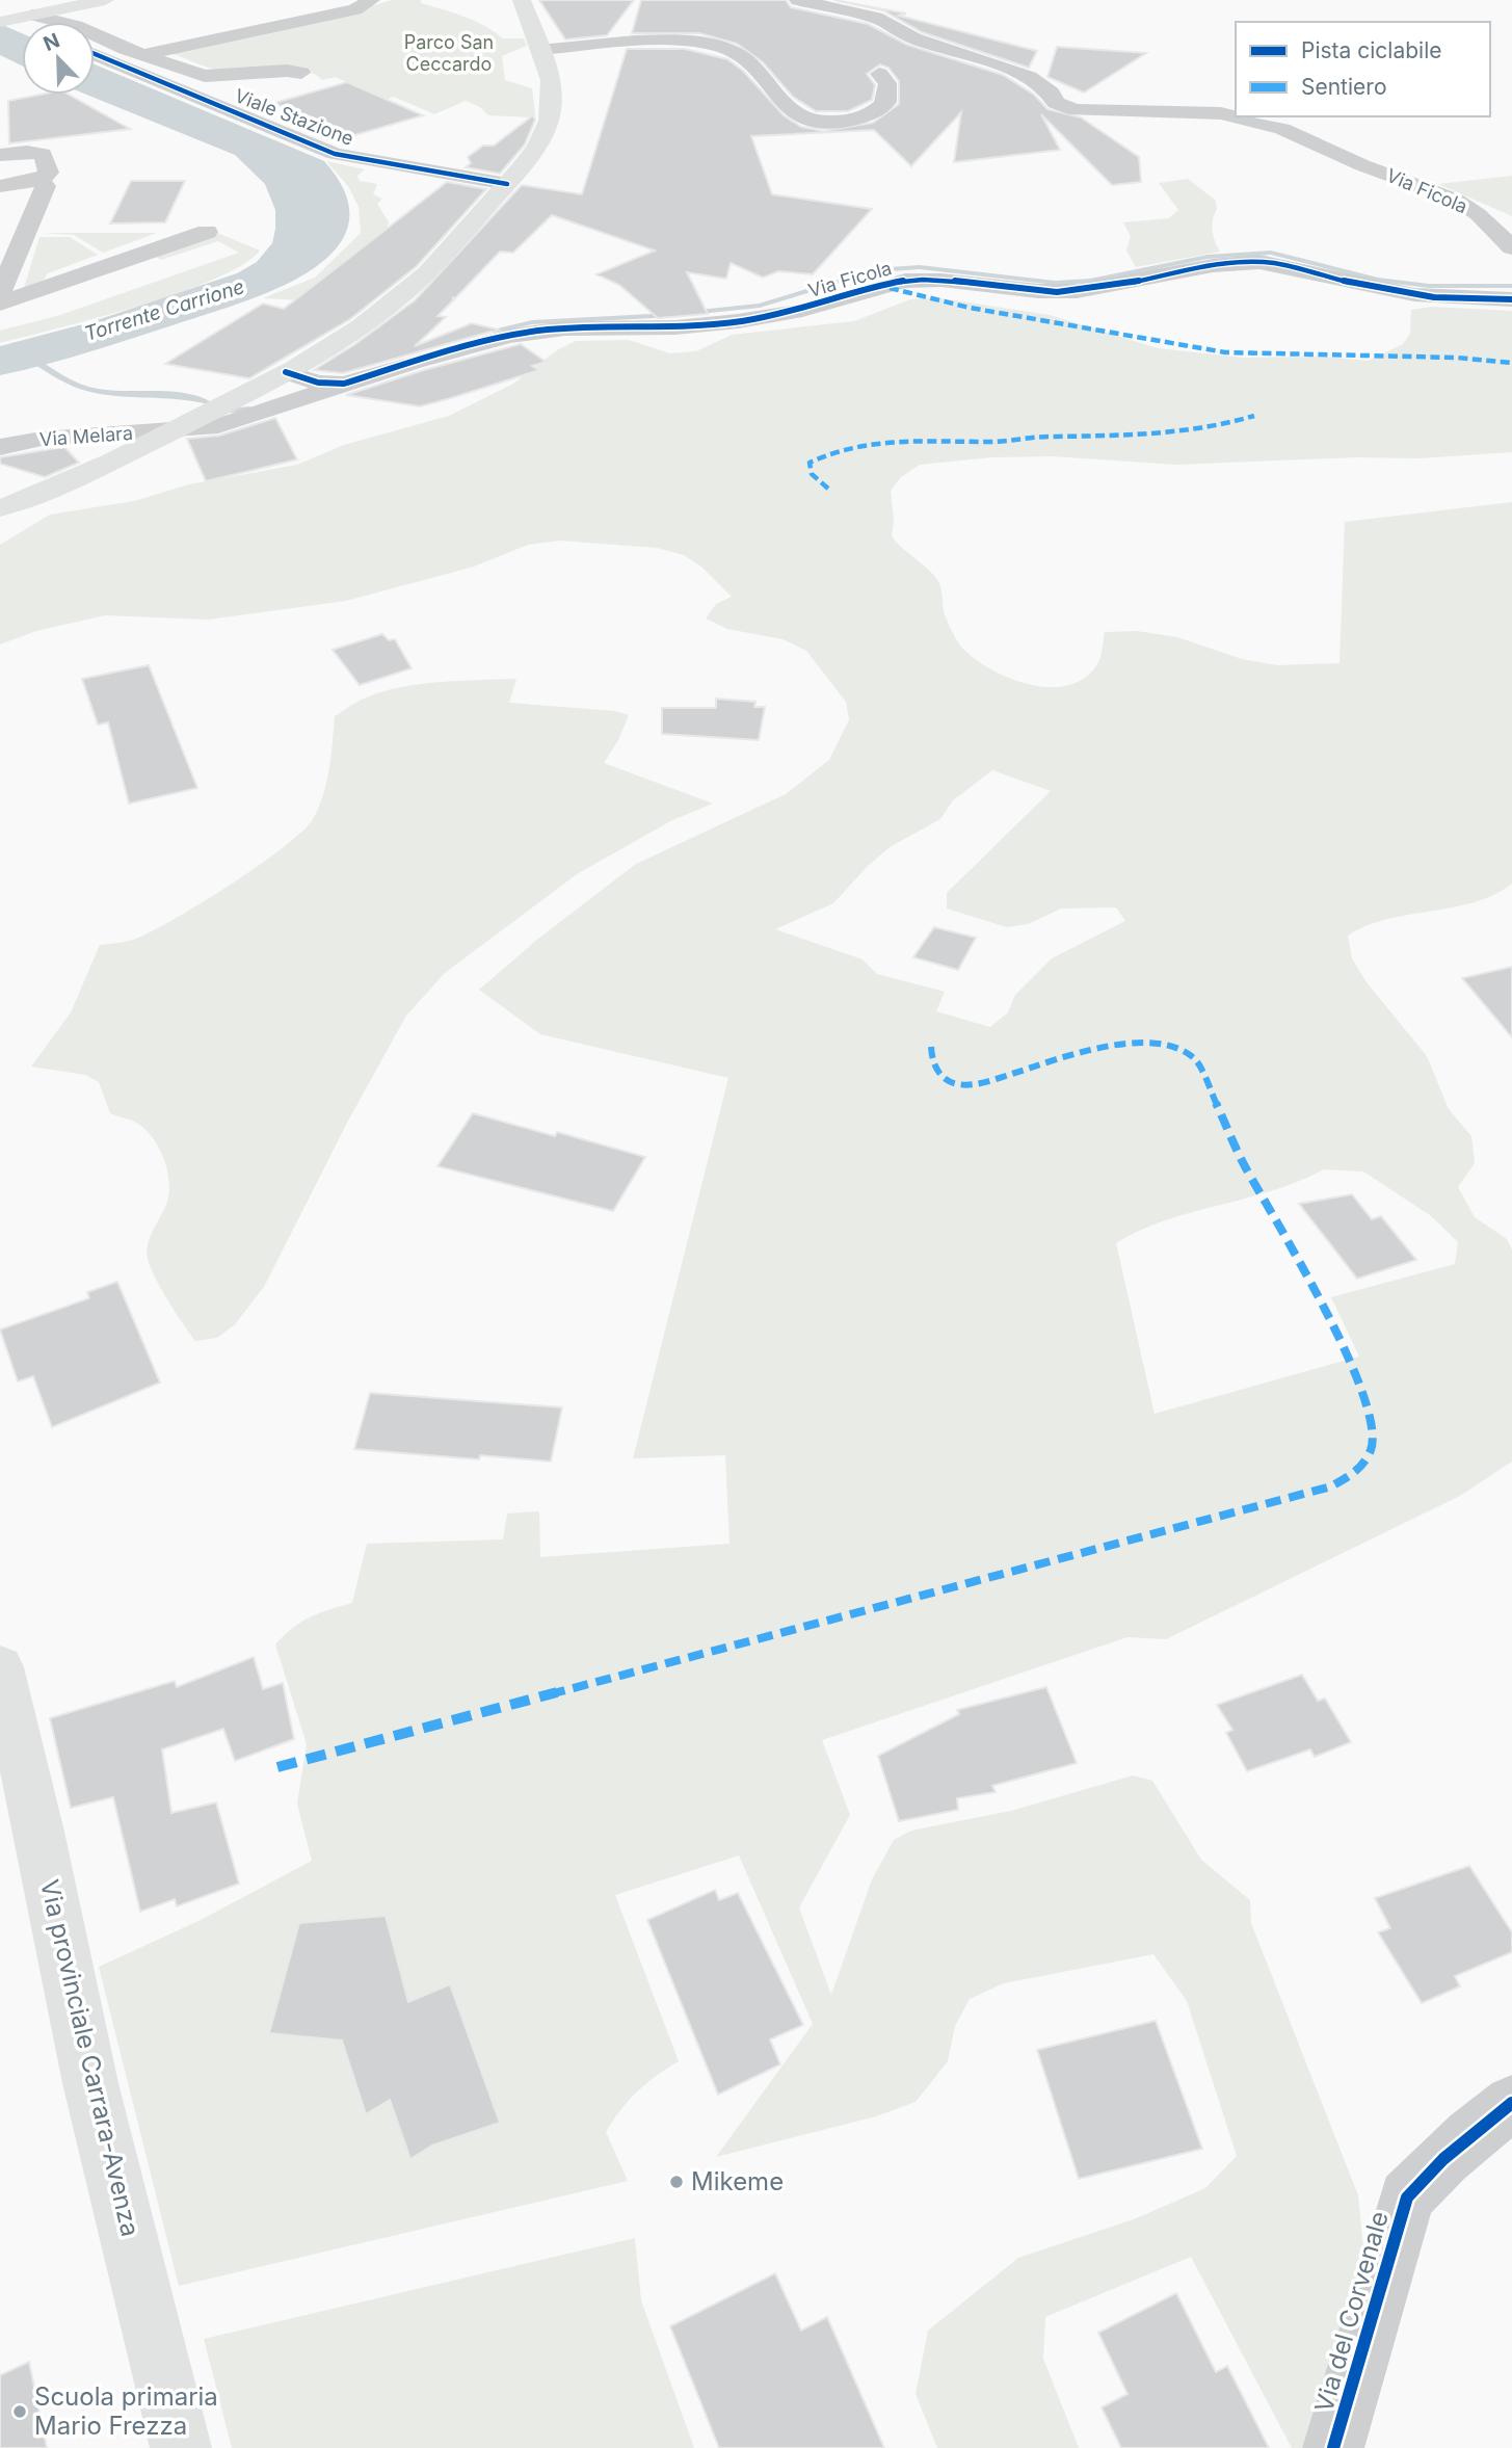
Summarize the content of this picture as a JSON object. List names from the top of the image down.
{
  "streets": {
    "main road": ["Via provinciale Carrara-Avenza"],
    "street": [
      "Viale Stazione",
      "Via Ficola",
      "Via Melara",
      "Via del Corvenale"
    ]
  },
  "water": ["Torrente Carrione"],
  "parks": ["Parco San Ceccardo"],
  "places": ["Mikeme", "Scuola primaria Mario Frezza"],
  "legend": ["Pista ciclabile", "Sentiero"],
  "north": "top left"
}
